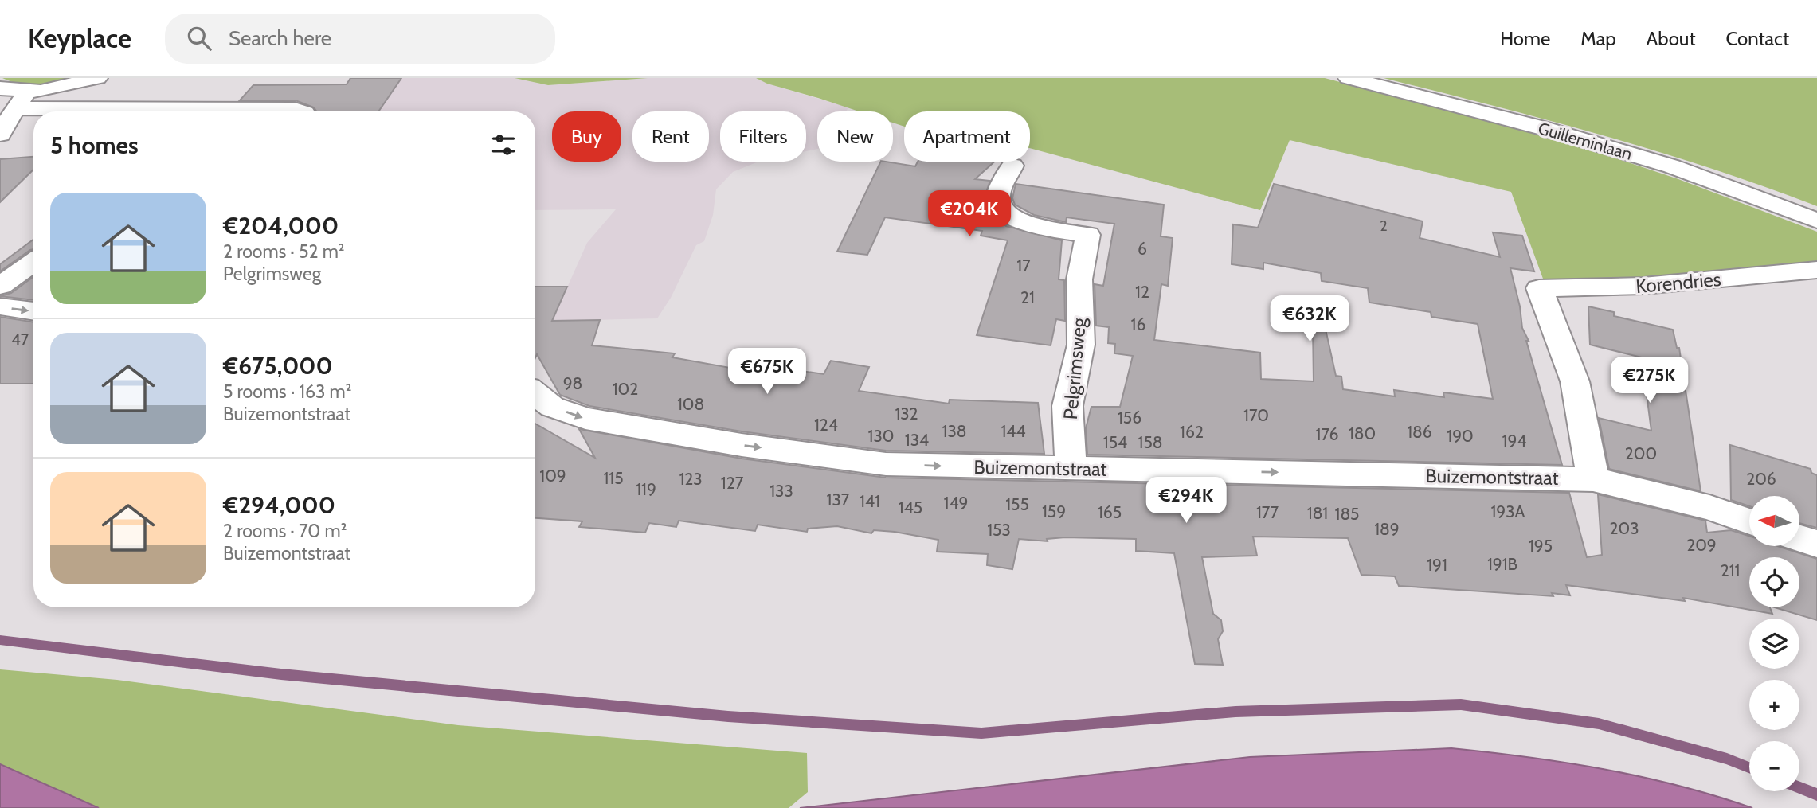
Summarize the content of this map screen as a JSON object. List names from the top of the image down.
{
  "streets": {
    "street": [
      "Guilleminlaan",
      "Korendries",
      "Pelgrimsweg",
      "Buizemontstraat"
    ]
  },
  "crossings": [
    ["Korendries", "Buizemontstraat"],
    ["Pelgrimsweg", "Buizemontstraat"]
  ],
  "one_way": ["Buizemontstraat"],
  "house_numbers": [
    "2",
    "6",
    "17",
    "12",
    "21",
    "16",
    "47",
    "98",
    "102",
    "108",
    "132",
    "170",
    "156",
    "124",
    "138",
    "144",
    "162",
    "186",
    "180",
    "176",
    "130",
    "190",
    "134",
    "194",
    "154",
    "158",
    "200",
    "109",
    "115",
    "123",
    "206",
    "127",
    "119",
    "133",
    "137",
    "141",
    "149",
    "155",
    "145",
    "159",
    "193A",
    "165",
    "177",
    "181",
    "185",
    "203",
    "189",
    "153",
    "209",
    "195",
    "191B",
    "191",
    "211"
  ],
  "north": "left",
  "page": {
    "header": "Keyplace",
    "search": "Search here",
    "nav": [
      "Home",
      "Map",
      "About",
      "Contact"
    ],
    "chip": [
      "Buy",
      "Rent",
      "Filters",
      "New",
      "Apartment"
    ],
    "heading": "5 homes",
    "list": [
      {
        "name": "€204,000",
        "note": "2 rooms · 52 m² · Pelgrimsweg"
      },
      {
        "name": "€675,000",
        "note": "5 rooms · 163 m² · Buizemontstraat"
      },
      {
        "name": "€294,000",
        "note": "2 rooms · 70 m² · Buizemontstraat"
      }
    ],
    "price": [
      "€204K",
      "€632K",
      "€675K",
      "€275K",
      "€294K"
    ],
    "map_buttons": ["+", "−"]
  }
}
